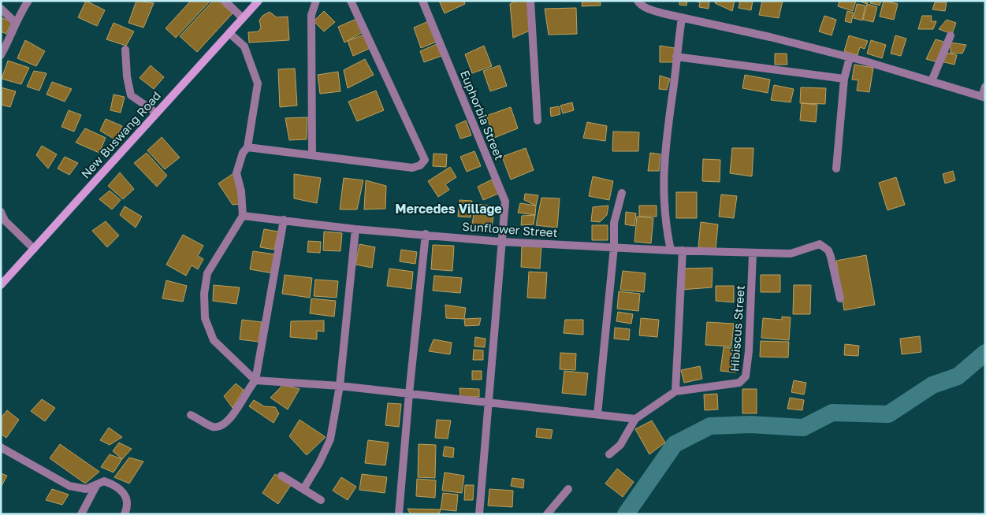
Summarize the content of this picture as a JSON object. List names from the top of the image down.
{
  "streets": {
    "street": [
      "Euphorbia Street",
      "New Buswang Road",
      "Sunflower Street",
      "Hibiscus Street"
    ]
  },
  "crossings": [
    ["Euphorbia Street", "Sunflower Street"],
    ["Sunflower Street", "Hibiscus Street"]
  ],
  "districts": ["Mercedes Village"]
}
